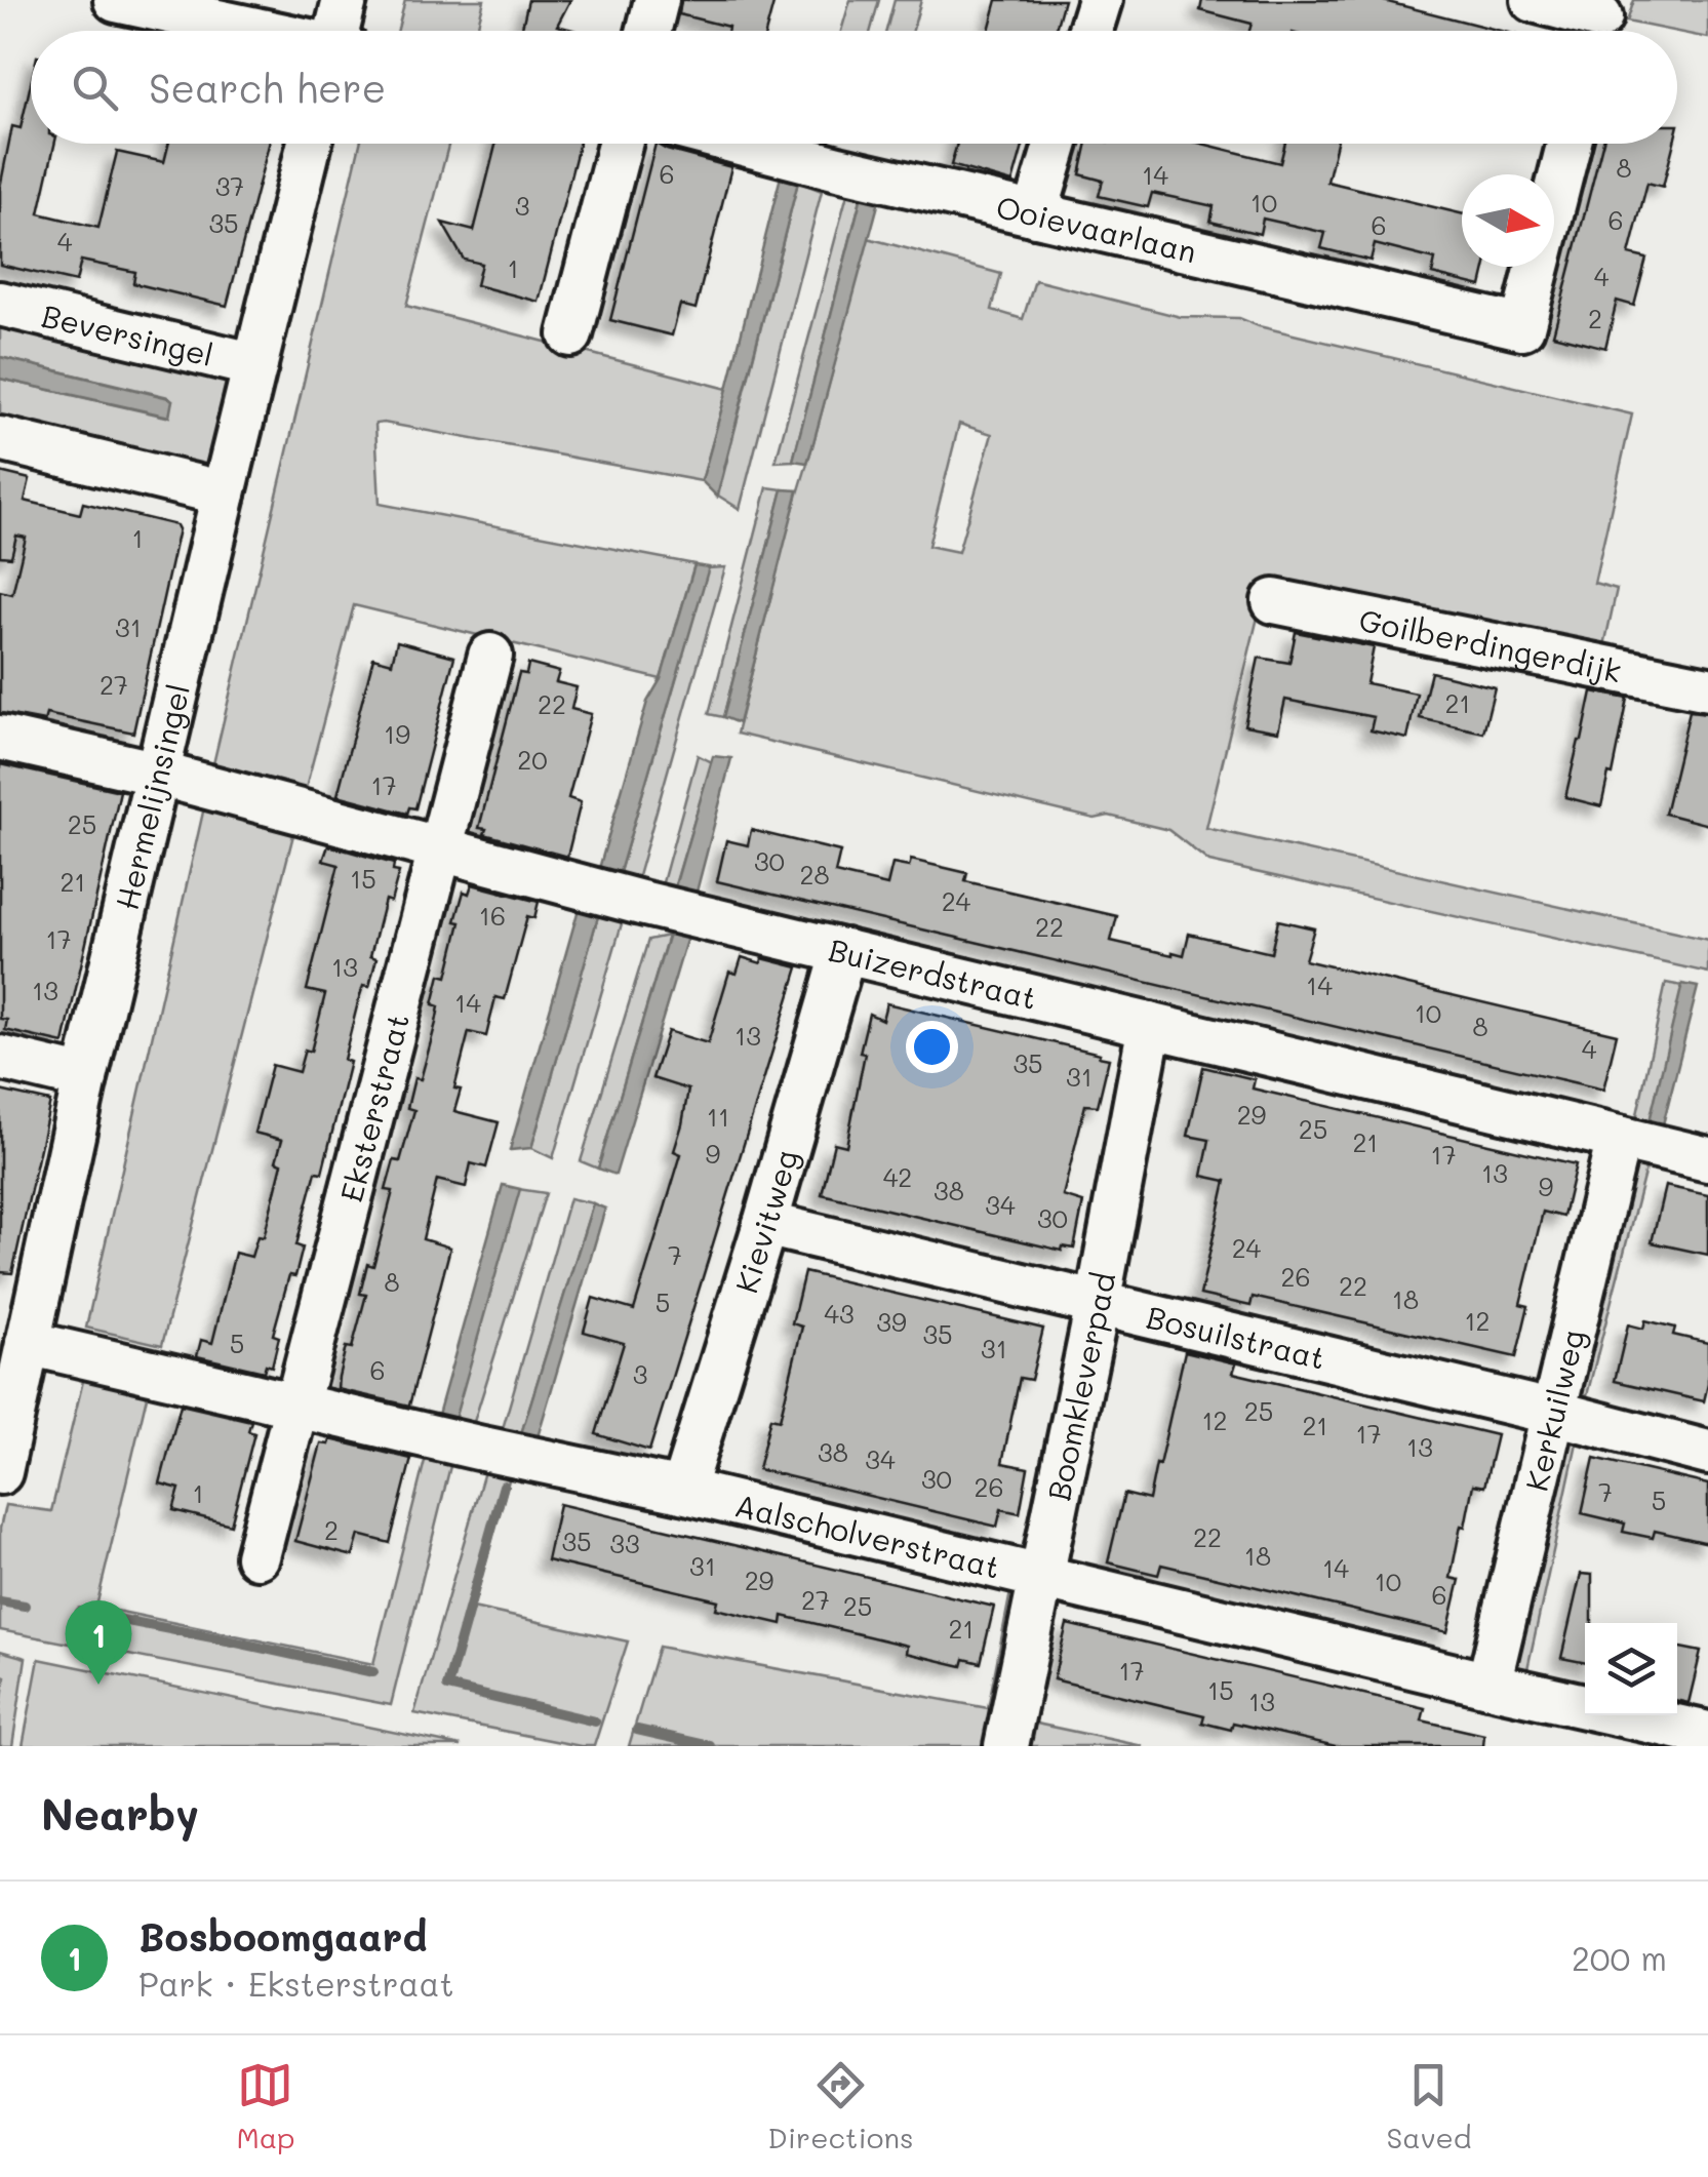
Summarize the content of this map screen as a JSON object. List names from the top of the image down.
{
  "streets": {
    "street": [
      "Ooievaarlaan",
      "Beversingel",
      "Goilberdingerdijk",
      "Hermelijnsingel",
      "Buizerdstraat",
      "Eksterstraat",
      "Kievitweg",
      "Bosuilstraat",
      "Boomkleverpad",
      "Kerkuilweg",
      "Aalscholverstraat"
    ]
  },
  "crossings": [
    ["Beversingel", "Hermelijnsingel"],
    ["Hermelijnsingel", "Buizerdstraat"],
    ["Hermelijnsingel", "Aalscholverstraat"],
    ["Buizerdstraat", "Eksterstraat"],
    ["Buizerdstraat", "Kievitweg"],
    ["Buizerdstraat", "Boomkleverpad"],
    ["Buizerdstraat", "Kerkuilweg"],
    ["Eksterstraat", "Aalscholverstraat"],
    ["Kievitweg", "Bosuilstraat"],
    ["Kievitweg", "Aalscholverstraat"],
    ["Bosuilstraat", "Boomkleverpad"],
    ["Bosuilstraat", "Kerkuilweg"],
    ["Boomkleverpad", "Aalscholverstraat"],
    ["Kerkuilweg", "Aalscholverstraat"]
  ],
  "house_numbers": [
    "8",
    "6",
    "14",
    "37",
    "10",
    "3",
    "6",
    "35",
    "6",
    "4",
    "1",
    "4",
    "2",
    "1",
    "31",
    "27",
    "21",
    "22",
    "19",
    "20",
    "17",
    "25",
    "30",
    "28",
    "15",
    "21",
    "24",
    "16",
    "22",
    "17",
    "13",
    "14",
    "13",
    "14",
    "10",
    "8",
    "13",
    "4",
    "35",
    "31",
    "29",
    "11",
    "25",
    "21",
    "9",
    "17",
    "13",
    "42",
    "9",
    "38",
    "34",
    "30",
    "24",
    "7",
    "26",
    "8",
    "22",
    "18",
    "5",
    "43",
    "12",
    "39",
    "35",
    "5",
    "31",
    "6",
    "3",
    "25",
    "12",
    "21",
    "17",
    "13",
    "38",
    "34",
    "30",
    "26",
    "7",
    "1",
    "5",
    "2",
    "22",
    "35",
    "33",
    "18",
    "31",
    "14",
    "29",
    "10",
    "6",
    "27",
    "25",
    "21",
    "17",
    "15",
    "13"
  ],
  "north": "right",
  "page": {
    "search": "Search here",
    "pins": "1",
    "heading": "Nearby",
    "list": [
      {
        "mark": "1",
        "name": "Bosboomgaard",
        "note": "Park · Eksterstraat",
        "value": "200 m"
      }
    ],
    "nav": ["Map", "Directions", "Saved"]
  }
}
